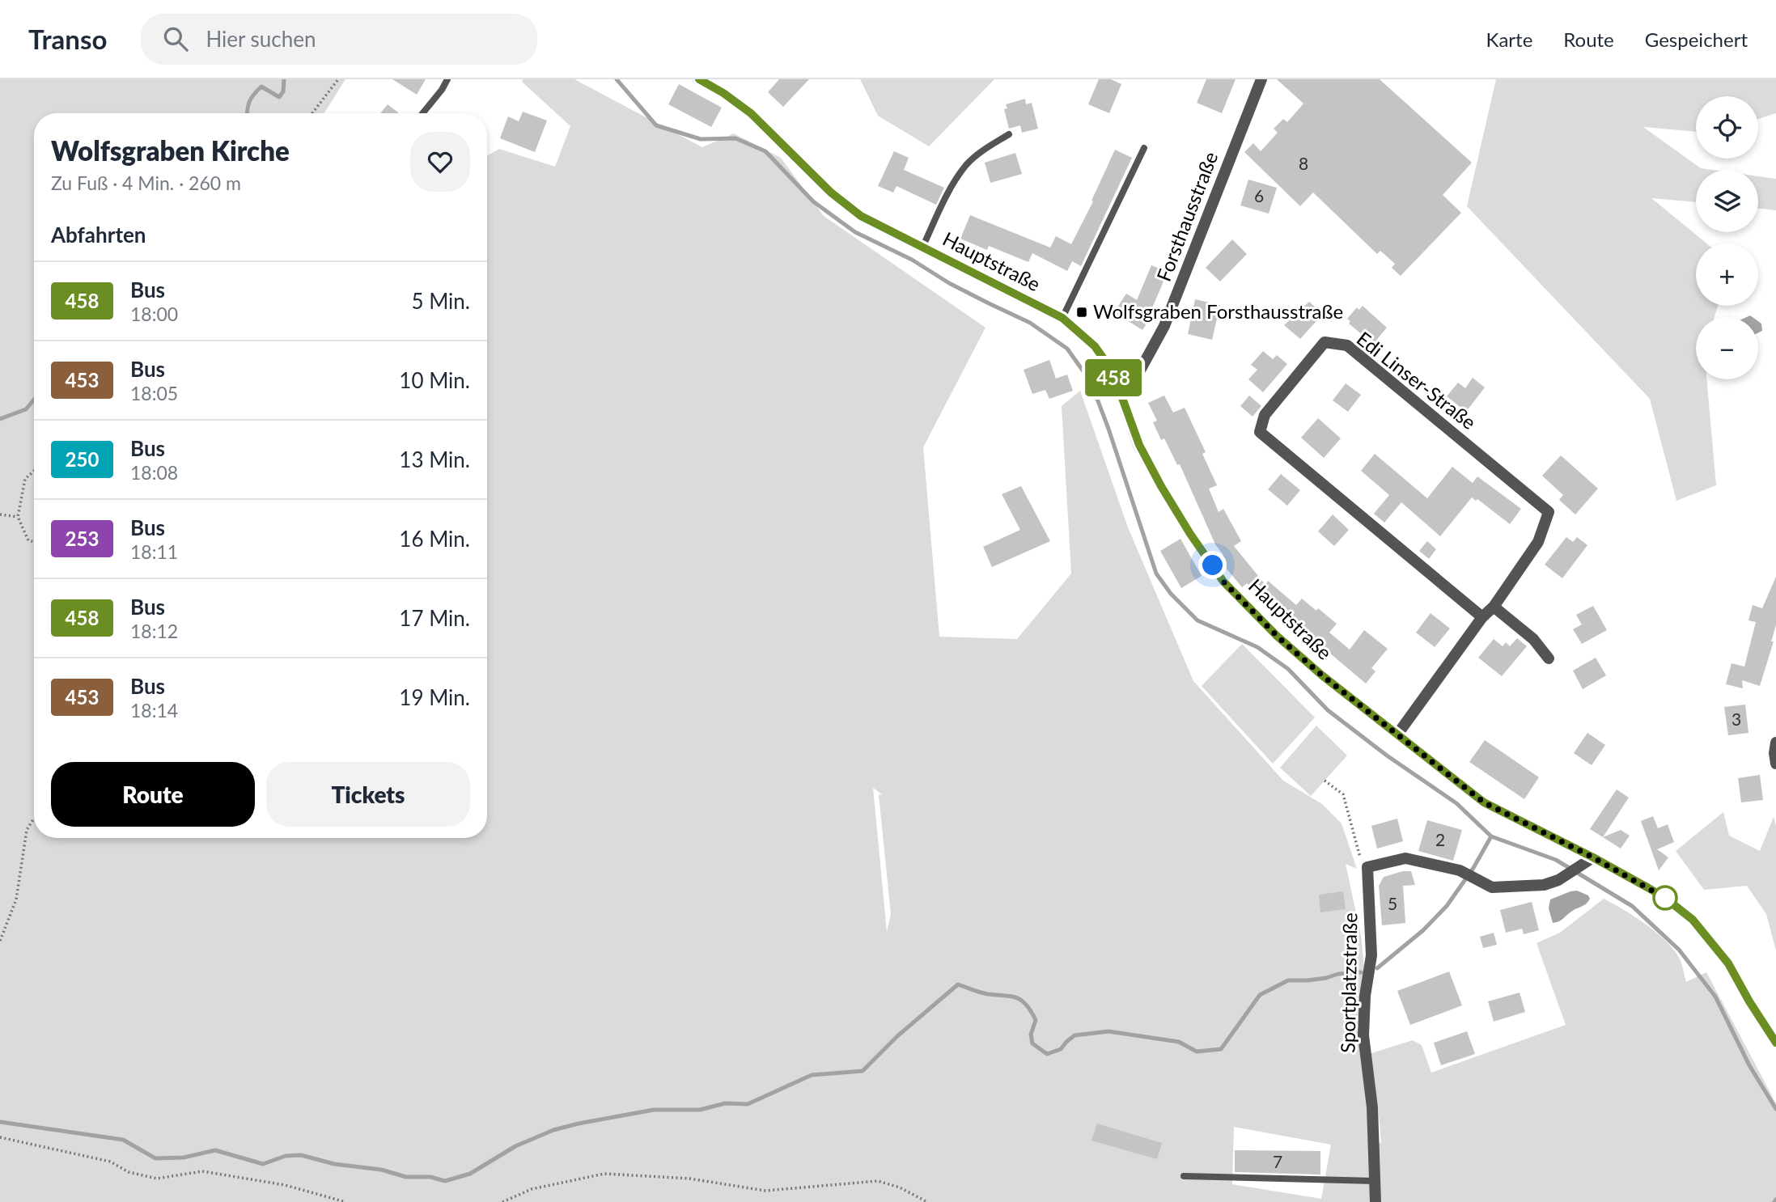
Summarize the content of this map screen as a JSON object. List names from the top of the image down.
{
  "streets": {
    "main road": ["Hauptstraße"],
    "street": ["Forsthausstraße", "Edi Linser-Straße", "Sportplatzstraße"]
  },
  "crossings": [
    ["Forsthausstraße", "Hauptstraße"],
    ["Hauptstraße", "Edi Linser-Straße"]
  ],
  "places": {
    "transit": ["Wolfsgraben Forsthausstraße"]
  },
  "lines": ["bus line 458"],
  "house_numbers": [
    "8",
    "6",
    "3",
    "2",
    "5",
    "7"
  ],
  "page": {
    "header": "Transo",
    "search": "Hier suchen",
    "nav": ["Karte", "Route", "Gespeichert"],
    "on_map": "458",
    "map_buttons": ["+", "−"],
    "heading": [
      ["Wolfsgraben Kirche", "Zu Fuß · 4 Min. · 260 m"],
      "Abfahrten"
    ],
    "list": [
      {
        "mark": "458",
        "name": "Bus",
        "note": "18:00",
        "value": "5 Min."
      },
      {
        "mark": "453",
        "name": "Bus",
        "note": "18:05",
        "value": "10 Min."
      },
      {
        "mark": "250",
        "name": "Bus",
        "note": "18:08",
        "value": "13 Min."
      },
      {
        "mark": "253",
        "name": "Bus",
        "note": "18:11",
        "value": "16 Min."
      },
      {
        "mark": "458",
        "name": "Bus",
        "note": "18:12",
        "value": "17 Min."
      },
      {
        "mark": "453",
        "name": "Bus",
        "note": "18:14",
        "value": "19 Min."
      }
    ],
    "buttons": ["Route", "Tickets"]
  }
}
